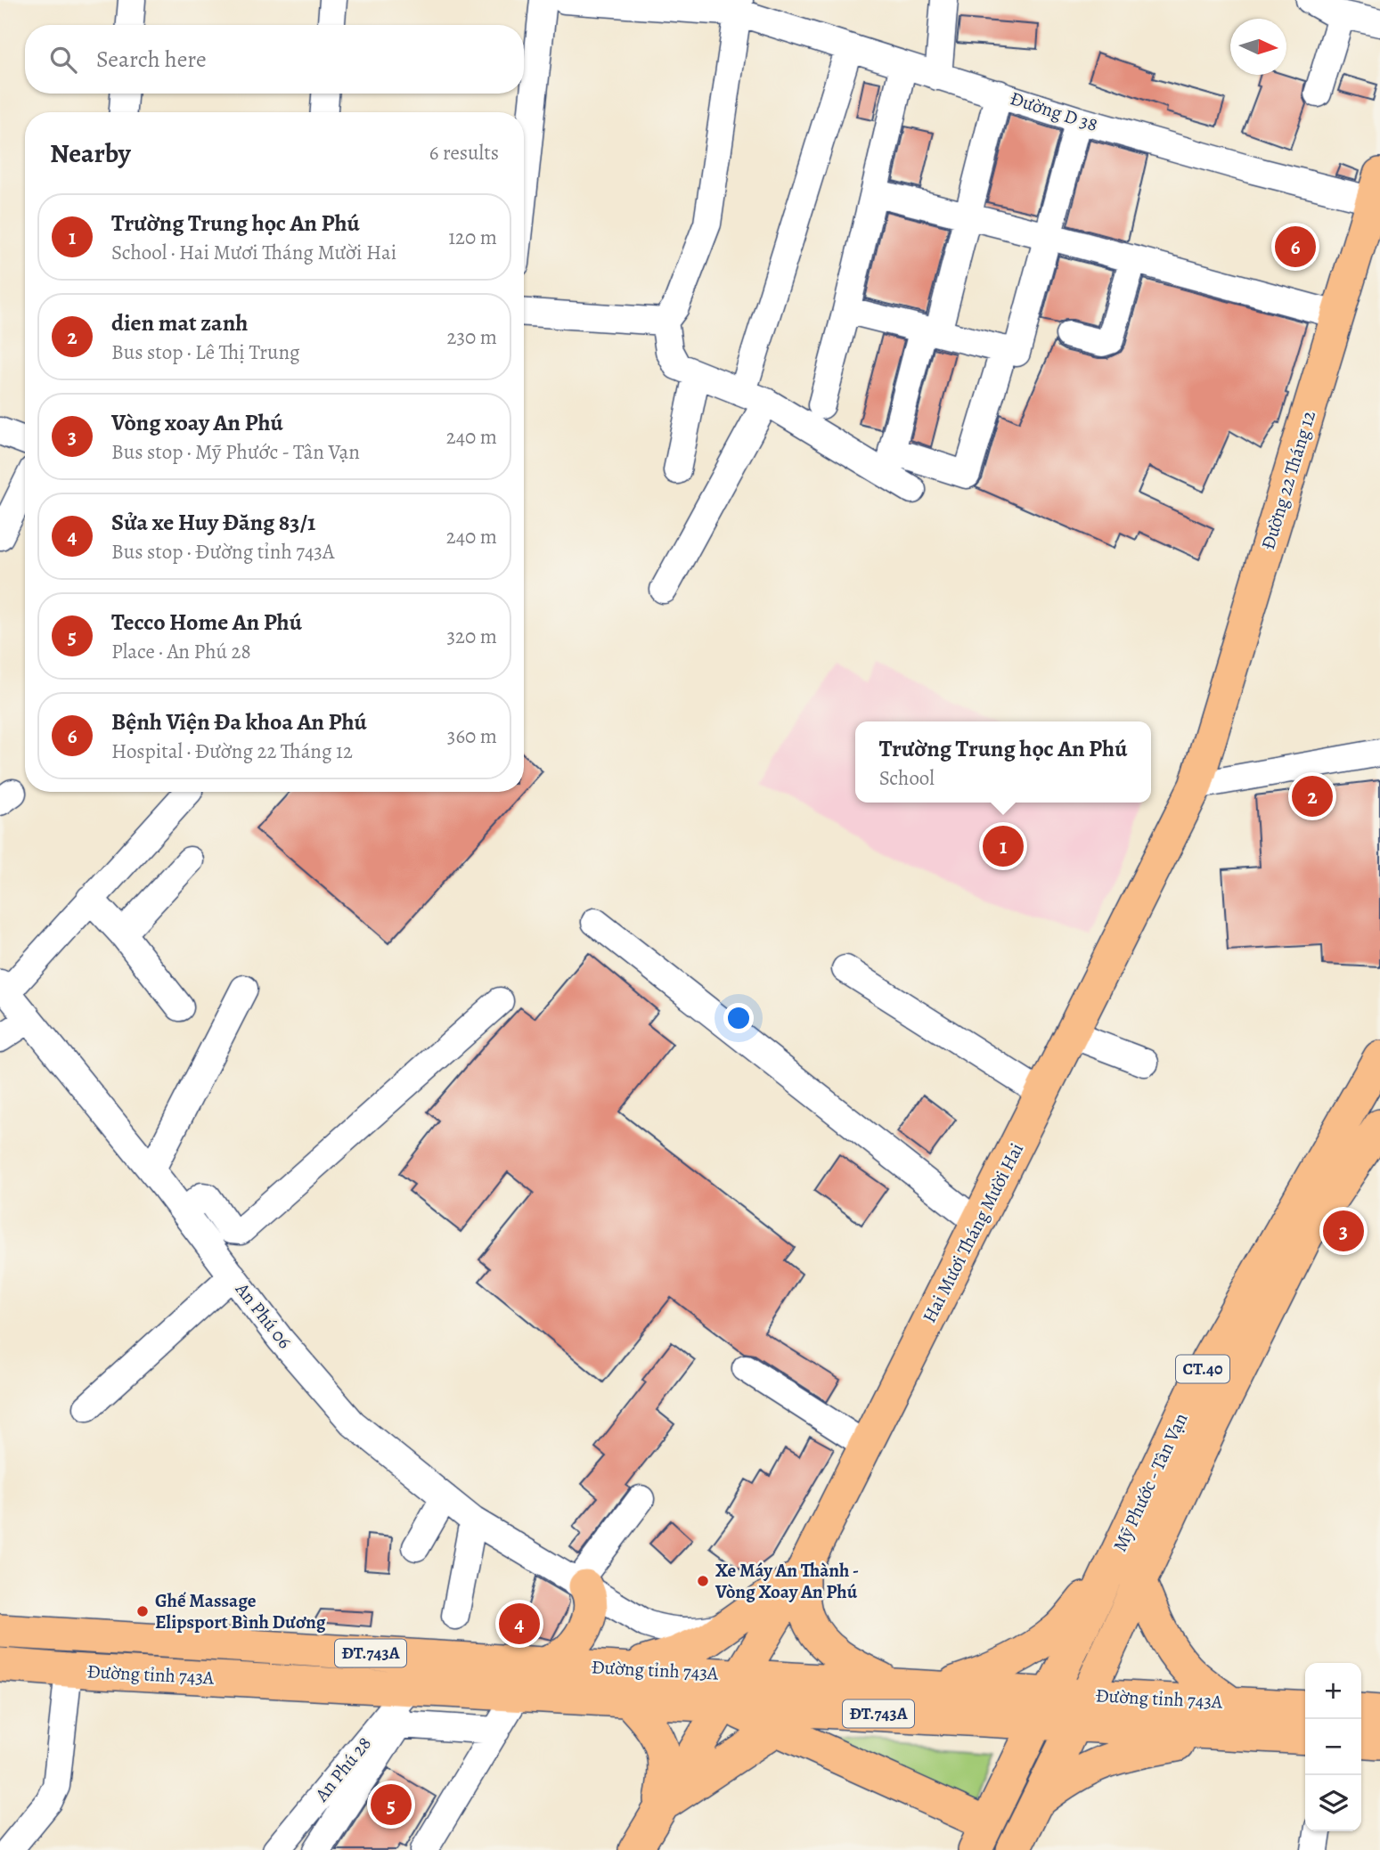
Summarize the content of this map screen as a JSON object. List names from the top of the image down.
{
  "streets": {
    "main road": [
      "Đường 22 Tháng 12",
      "Hai Mươi Tháng Mười Hai",
      "CT.40",
      "Mỹ Phước - Tân Vạn",
      "ĐT.743A",
      "Đường tỉnh 743A"
    ],
    "street": ["Đường D 38", "An Phú 06", "An Phú 28"]
  },
  "crossings": [
    ["Đường D 38", "Đường 22 Tháng 12"],
    ["Đường 22 Tháng 12", "Hai Mươi Tháng Mười Hai"],
    ["Hai Mươi Tháng Mười Hai", "Đường tỉnh 743A"],
    ["Mỹ Phước - Tân Vạn", "Đường tỉnh 743A"],
    ["Đường tỉnh 743A", "An Phú 28"]
  ],
  "places": ["Xe Máy An Thành - Vòng Xoay An Phú", "Ghế Massage Elipsport Bình Dương"],
  "north": "right",
  "page": {
    "search": "Search here",
    "heading": ["Nearby", "6 results"],
    "list": [
      {
        "mark": "1",
        "name": "Trường Trung học An Phú",
        "note": "School · Hai Mươi Tháng Mười Hai",
        "value": "120 m"
      },
      {
        "mark": "2",
        "name": "dien mat zanh",
        "note": "Bus stop · Lê Thị Trung",
        "value": "230 m"
      },
      {
        "mark": "3",
        "name": "Vòng xoay An Phú",
        "note": "Bus stop · Mỹ Phước - Tân Vạn",
        "value": "240 m"
      },
      {
        "mark": "4",
        "name": "Sửa xe Huy Đăng 83/1",
        "note": "Bus stop · Đường tỉnh 743A",
        "value": "240 m"
      },
      {
        "mark": "5",
        "name": "Tecco Home An Phú",
        "note": "Place · An Phú 28",
        "value": "320 m"
      },
      {
        "mark": "6",
        "name": "Bệnh Viện Đa khoa An Phú",
        "note": "Hospital · Đường 22 Tháng 12",
        "value": "360 m"
      }
    ],
    "pins": [
      "6",
      "2",
      "1",
      "3",
      "4",
      "5"
    ],
    "popup": ["Trường Trung học An Phú", "School"],
    "map_buttons": ["+", "−"]
  }
}
